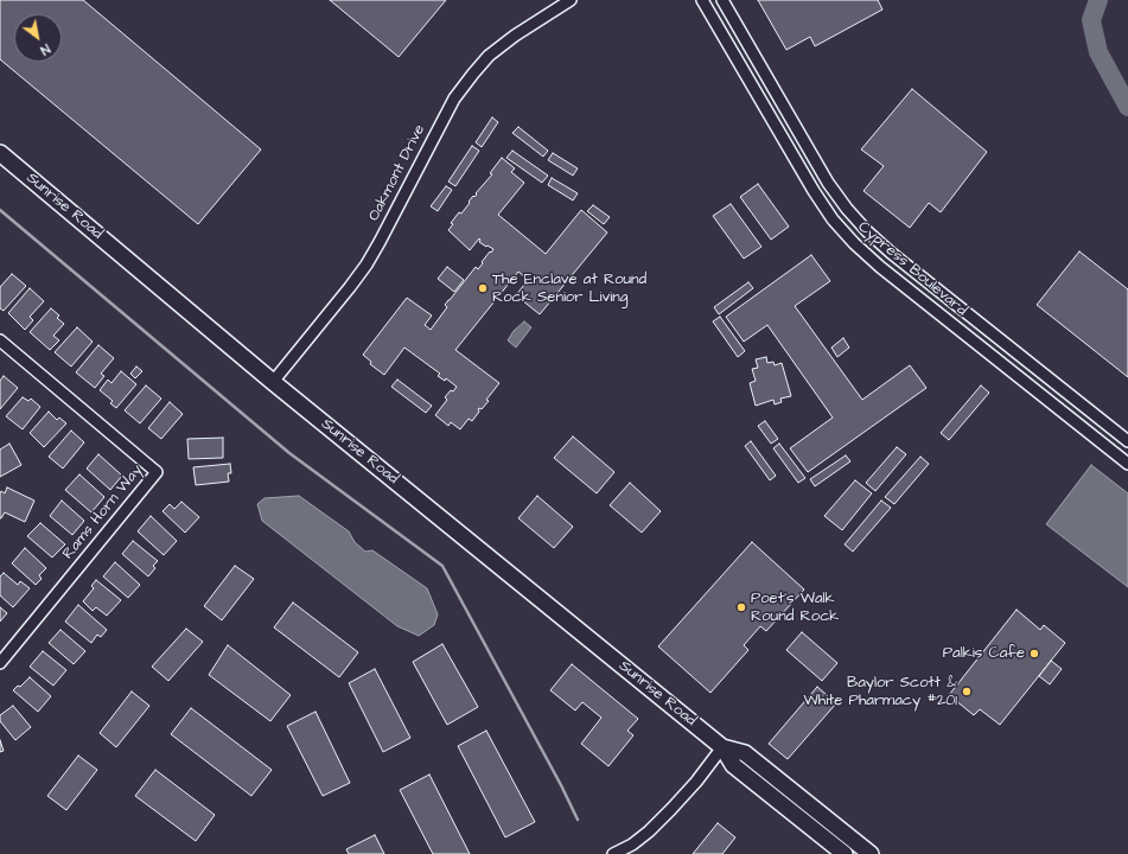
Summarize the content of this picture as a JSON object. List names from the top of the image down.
{
  "streets": {
    "main road": ["Sunrise Road"],
    "street": ["Oakmont Drive", "Cypress Boulevard", "Rams Horn Way"]
  },
  "crossings": [
    ["Oakmont Drive", "Sunrise Road"]
  ],
  "places": [
    "The Enclave at Round Rock Senior Living",
    "Poet's Walk Round Rock",
    "Palkis Cafe",
    "Baylor Scott & White Pharmacy #201"
  ],
  "north": "bottom right"
}
